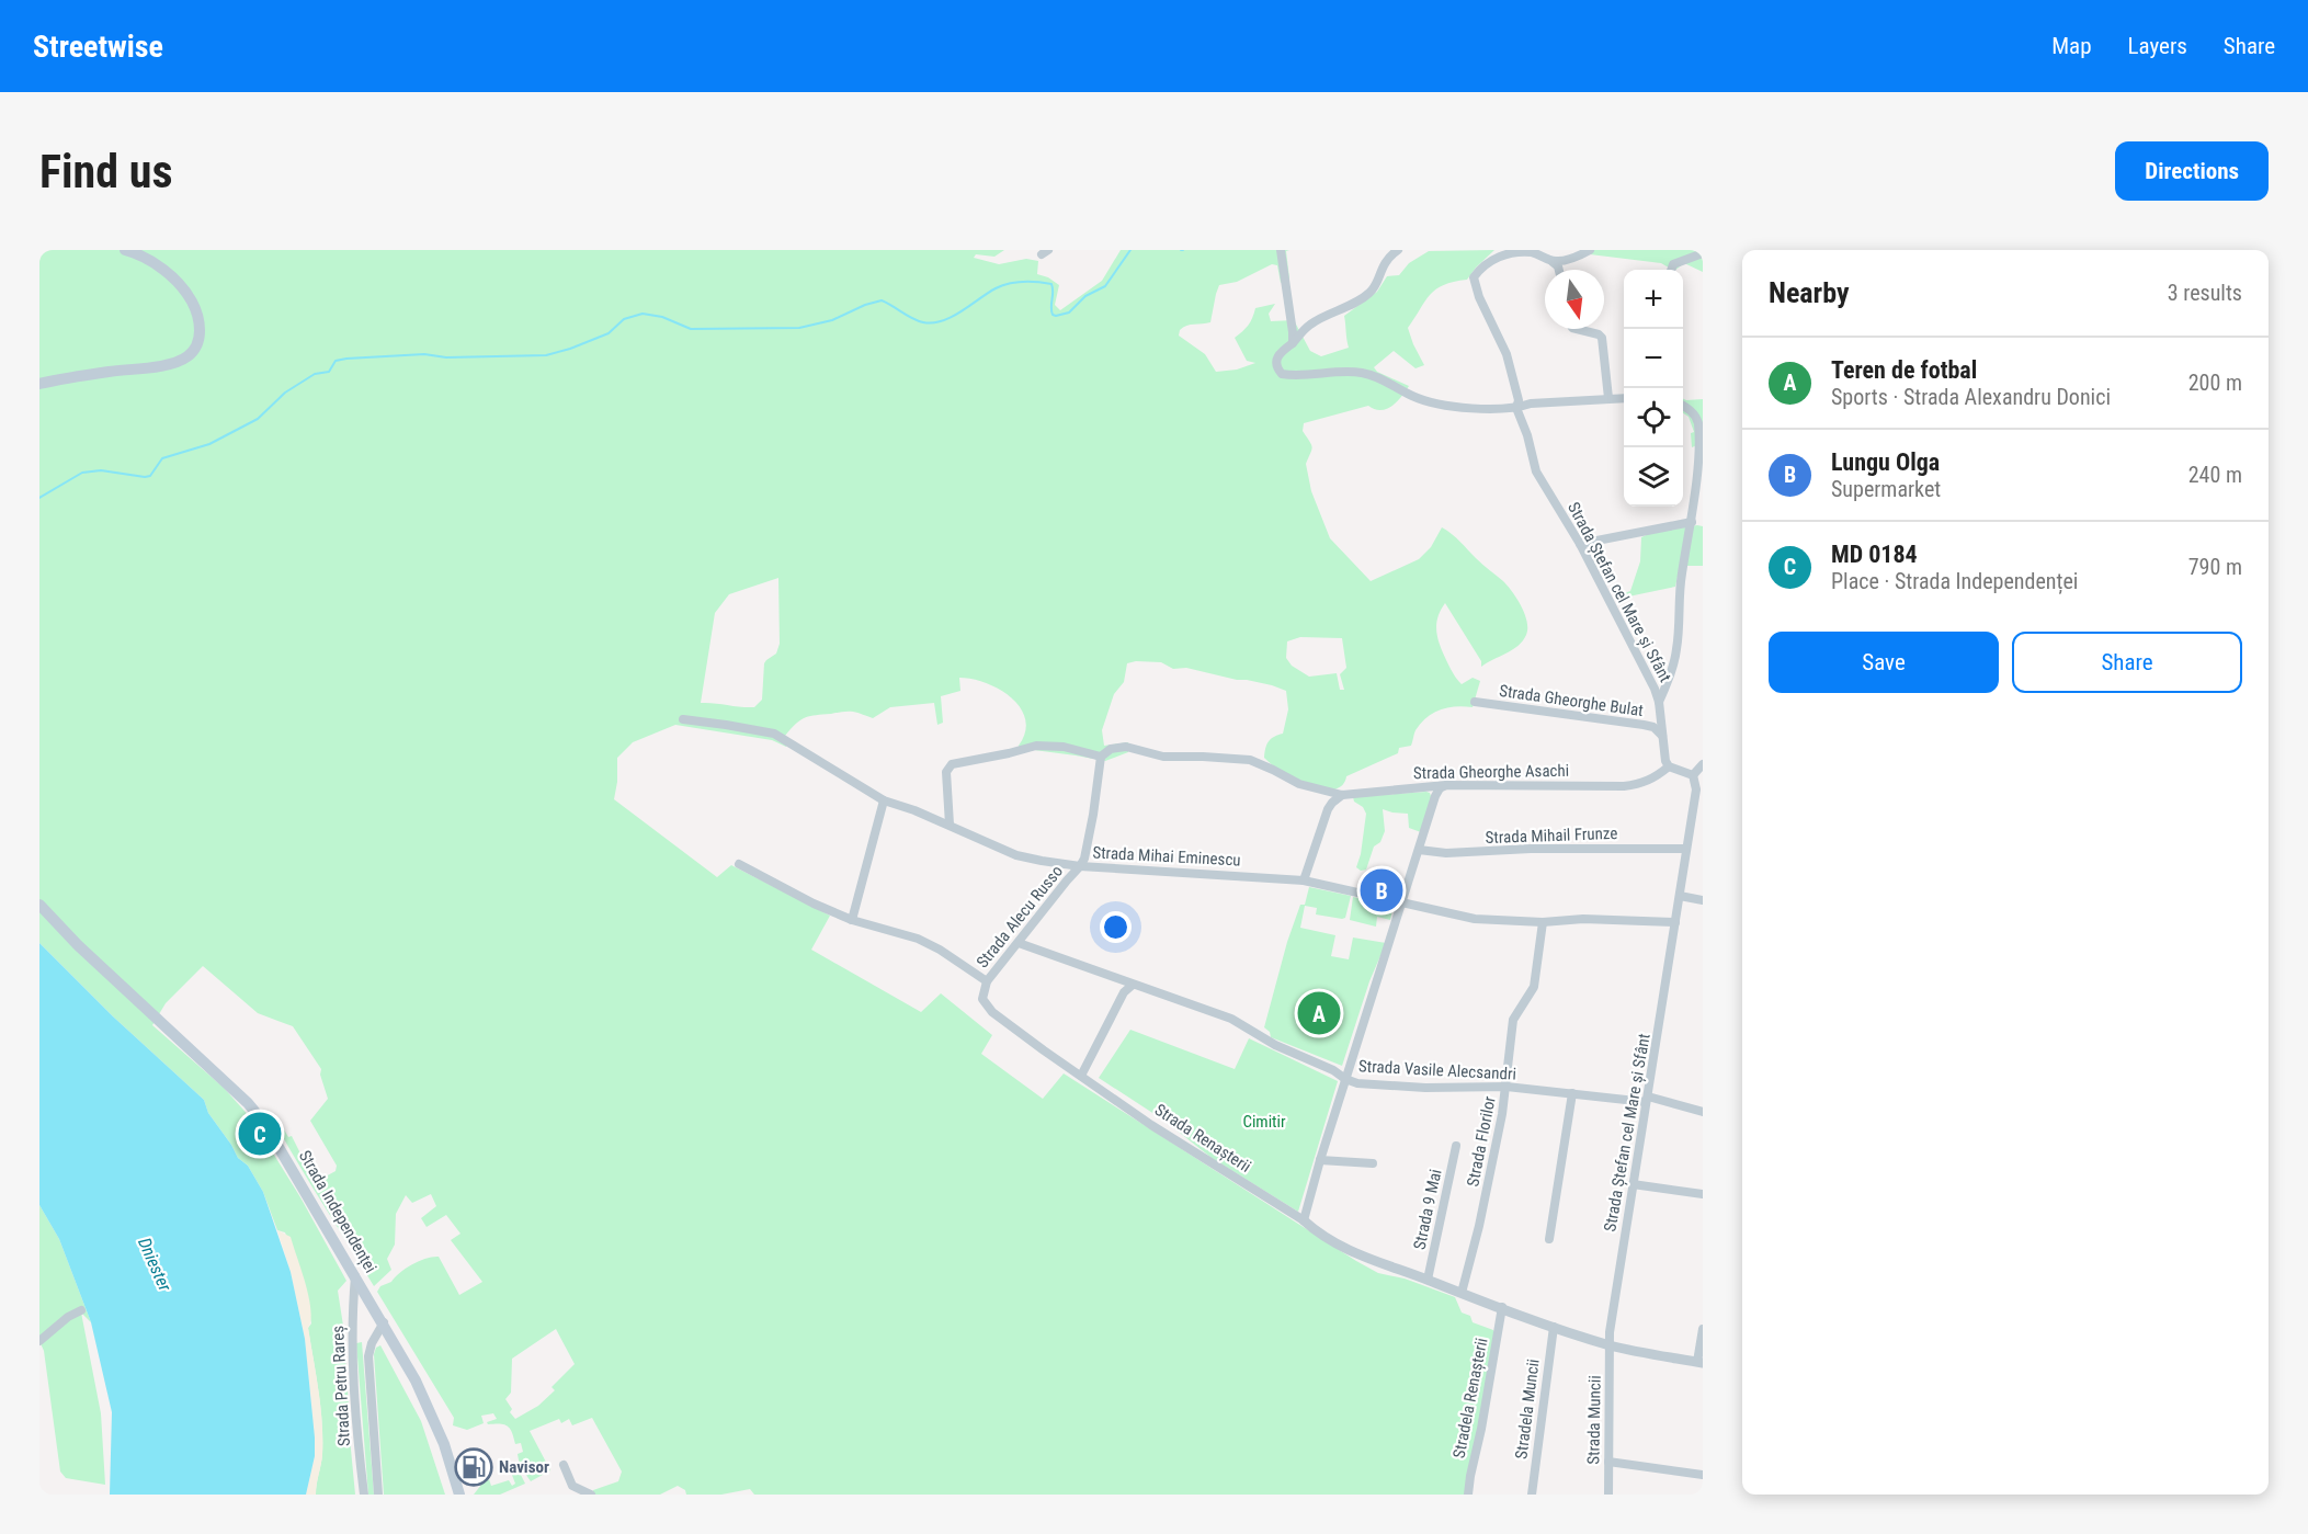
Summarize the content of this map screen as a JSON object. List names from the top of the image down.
{
  "streets": {
    "main road": ["Strada Independenței"],
    "street": [
      "Strada Ștefan cel Mare și Sfânt",
      "Strada Gheorghe Bulat",
      "Strada Gheorghe Asachi",
      "Strada Mihail Frunze",
      "Strada Mihai Eminescu",
      "Strada Alecu Russo",
      "Strada Vasile Alecsandri",
      "Strada Renașterii",
      "Strada Florilor",
      "Strada 9 Mai",
      "Strada Petru Rareș",
      "Stradela Renașterii",
      "Stradela Muncii",
      "Strada Muncii"
    ]
  },
  "crossings": [
    ["Strada Ștefan cel Mare și Sfânt", "Strada Gheorghe Bulat"],
    ["Strada Ștefan cel Mare și Sfânt", "Strada Gheorghe Asachi"],
    ["Strada Ștefan cel Mare și Sfânt", "Strada Mihail Frunze"],
    ["Strada Ștefan cel Mare și Sfânt", "Strada Mihai Eminescu"],
    ["Strada Ștefan cel Mare și Sfânt", "Strada Vasile Alecsandri"],
    ["Strada Ștefan cel Mare și Sfânt", "Strada Renașterii"],
    ["Strada Ștefan cel Mare și Sfânt", "Strada Muncii"],
    ["Strada Gheorghe Asachi", "Strada Alecu Russo"],
    ["Strada Mihai Eminescu", "Strada Alecu Russo"],
    ["Strada Mihai Eminescu", "Strada Florilor"],
    ["Strada Alecu Russo", "Strada Vasile Alecsandri"],
    ["Strada Alecu Russo", "Strada Renașterii"],
    ["Strada Vasile Alecsandri", "Strada Florilor"],
    ["Strada Renașterii", "Strada Florilor"],
    ["Strada Renașterii", "Strada 9 Mai"],
    ["Strada Renașterii", "Stradela Renașterii"],
    ["Strada Renașterii", "Stradela Muncii"],
    ["Strada Renașterii", "Strada Muncii"],
    ["Strada Independenței", "Strada Petru Rareș"]
  ],
  "water": ["Dniester"],
  "parks": ["Cimitir"],
  "places": {
    "fuel station": ["Navisor"]
  },
  "north": "bottom",
  "page": {
    "header": "Streetwise",
    "nav": ["Map", "Layers", "Share"],
    "buttons": [
      "Directions",
      ["Save", "Share"]
    ],
    "title": "Find us",
    "heading": ["Nearby", "3 results"],
    "map_buttons": ["+", "−"],
    "list": [
      {
        "mark": "A",
        "name": "Teren de fotbal",
        "note": "Sports · Strada Alexandru Donici",
        "value": "200 m"
      },
      {
        "mark": "B",
        "name": "Lungu Olga",
        "note": "Supermarket",
        "value": "240 m"
      },
      {
        "mark": "C",
        "name": "MD 0184",
        "note": "Place · Strada Independenței",
        "value": "790 m"
      }
    ],
    "pins": ["B", "A", "C"]
  }
}
